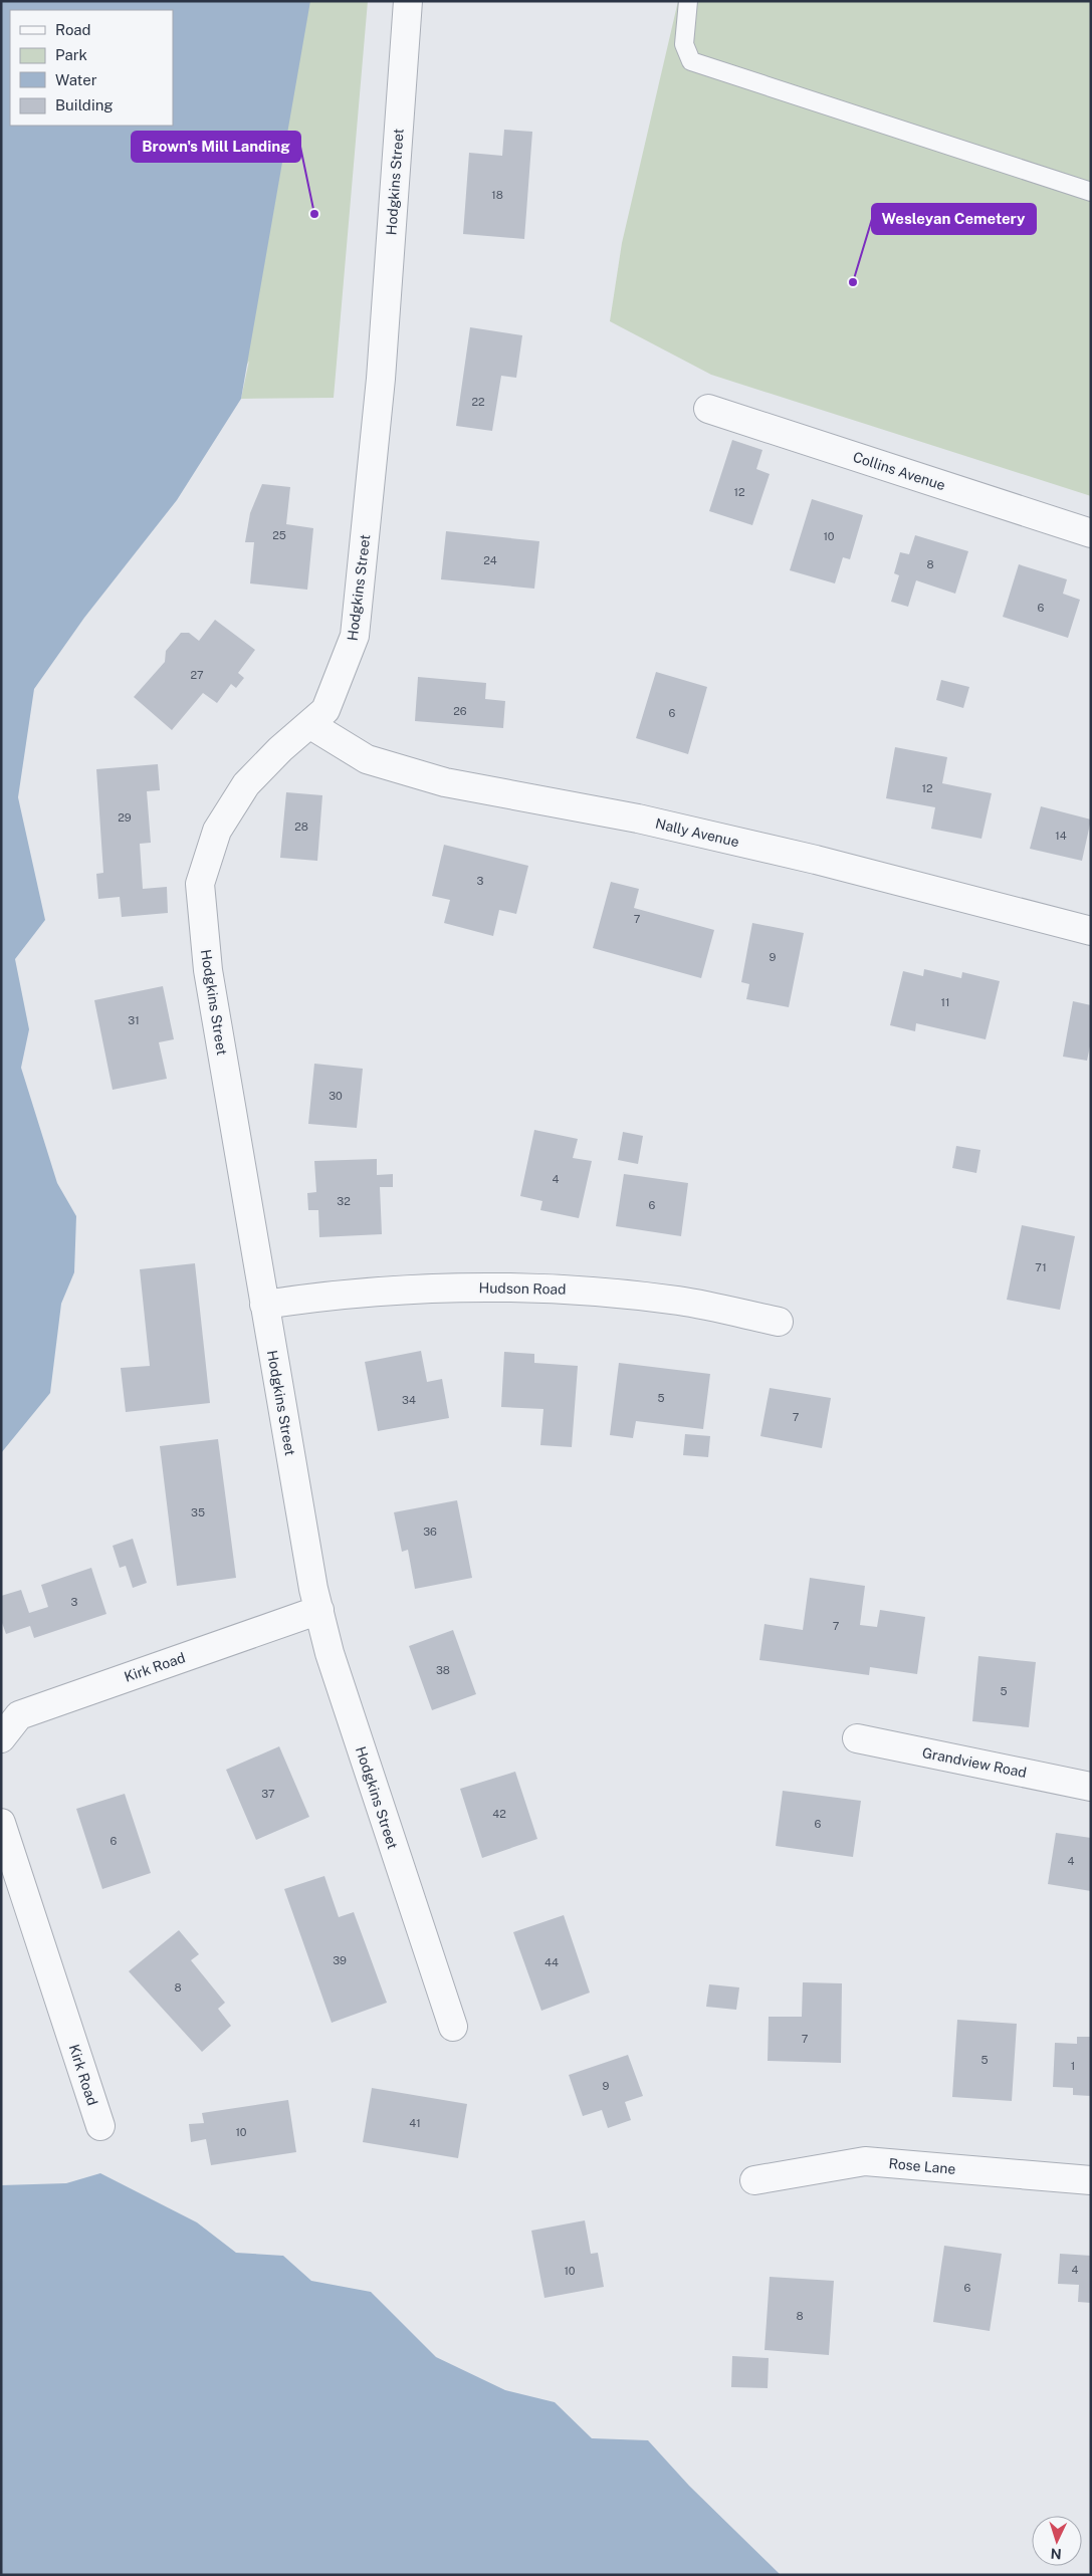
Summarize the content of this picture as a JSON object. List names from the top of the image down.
{
  "streets": {
    "street": [
      "Hodgkins Street",
      "Collins Avenue",
      "Nally Avenue",
      "Hudson Road",
      "Kirk Road",
      "Grandview Road",
      "Rose Lane"
    ]
  },
  "crossings": [
    ["Hodgkins Street", "Nally Avenue"],
    ["Hodgkins Street", "Hudson Road"],
    ["Hodgkins Street", "Kirk Road"]
  ],
  "places": ["Brown's Mill Landing", "Wesleyan Cemetery"],
  "house_numbers": [
    "18",
    "22",
    "12",
    "25",
    "10",
    "24",
    "8",
    "6",
    "27",
    "26",
    "6",
    "12",
    "29",
    "28",
    "14",
    "3",
    "7",
    "9",
    "11",
    "31",
    "30",
    "4",
    "32",
    "6",
    "71",
    "5",
    "34",
    "7",
    "35",
    "36",
    "3",
    "7",
    "38",
    "5",
    "37",
    "42",
    "6",
    "6",
    "4",
    "39",
    "44",
    "8",
    "7",
    "5",
    "1",
    "9",
    "41",
    "10",
    "4",
    "10",
    "6",
    "8"
  ],
  "legend": [
    "Road",
    "Park",
    "Water",
    "Building"
  ],
  "north": "bottom"
}
